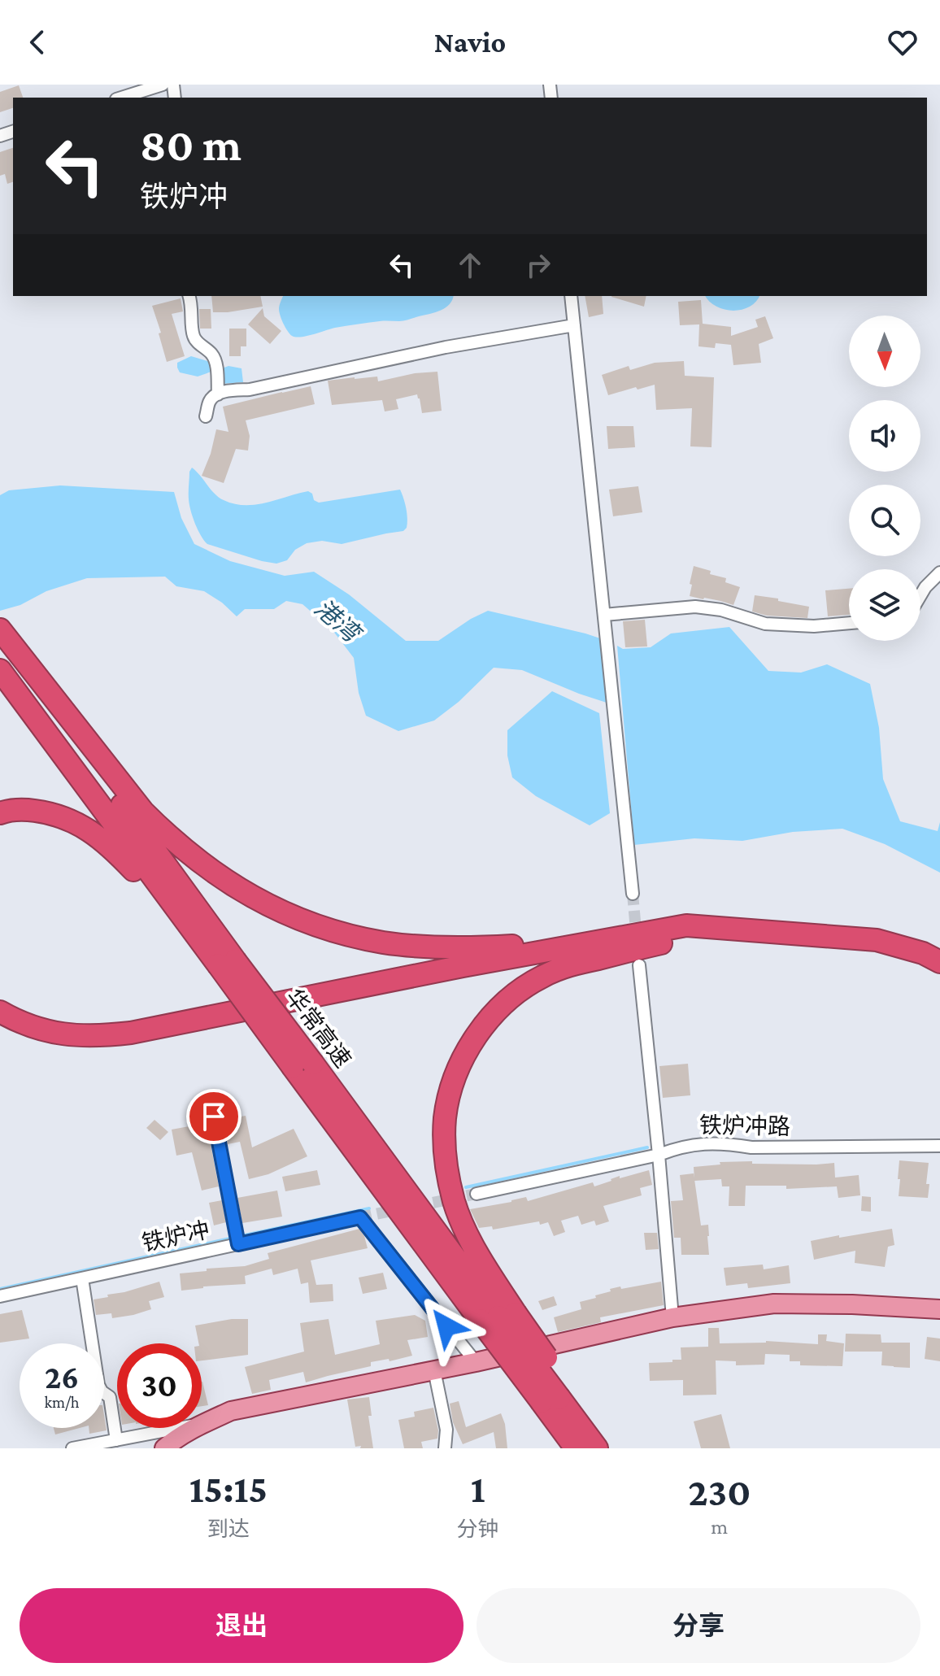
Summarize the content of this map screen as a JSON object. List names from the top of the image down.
{
  "streets": {
    "highway": ["华常高速"],
    "street": ["铁炉冲路", "铁炉冲"]
  },
  "water": ["港湾"],
  "north": "bottom",
  "page": {
    "header": "Navio",
    "turn": ["80 m", "铁炉冲"],
    "speed": "26 km/h",
    "limit": "30",
    "eta": [
      "15:15",
      "到达",
      "1",
      "分钟",
      "230",
      "m"
    ],
    "buttons": ["退出", "分享"]
  }
}
